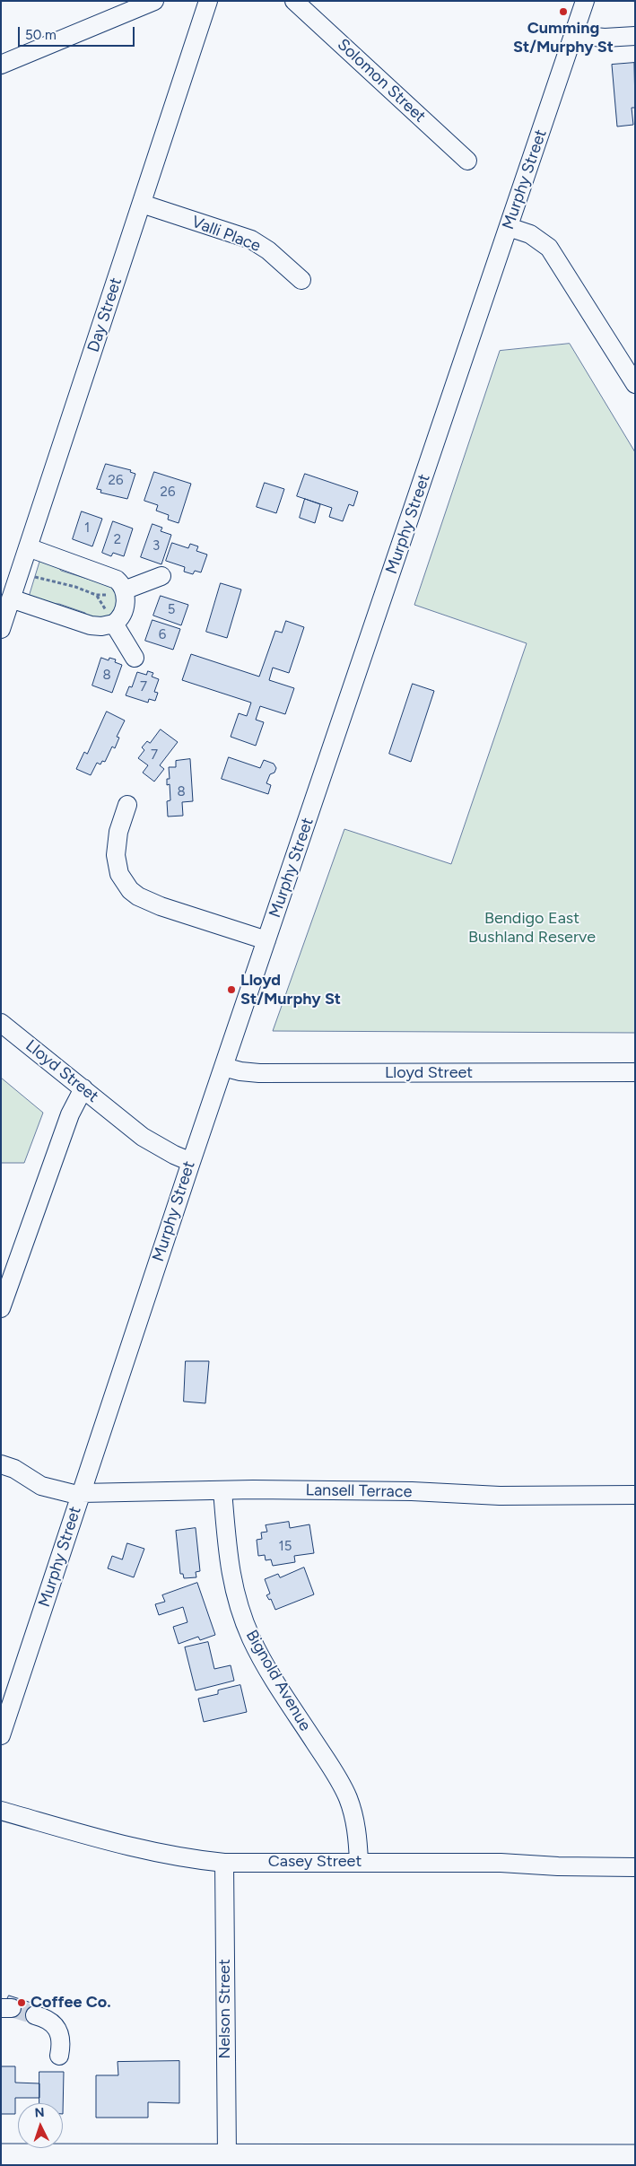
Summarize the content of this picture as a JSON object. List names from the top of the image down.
{
  "streets": {
    "street": [
      "Solomon Street",
      "Murphy Street",
      "Valli Place",
      "Day Street",
      "Lloyd Street",
      "Lansell Terrace",
      "Bignold Avenue",
      "Casey Street",
      "Nelson Street"
    ]
  },
  "crossings": [
    ["Murphy Street", "Lloyd Street"],
    ["Murphy Street", "Lansell Terrace"],
    ["Valli Place", "Day Street"],
    ["Lansell Terrace", "Bignold Avenue"],
    ["Bignold Avenue", "Casey Street"],
    ["Casey Street", "Nelson Street"]
  ],
  "parks": ["Bendigo East Bushland Reserve"],
  "places": ["Cumming St/Murphy St", "Lloyd St/Murphy St", "Coffee Co."],
  "house_numbers": [
    "26",
    "26",
    "1",
    "2",
    "3",
    "5",
    "6",
    "8",
    "7",
    "7",
    "8",
    "15"
  ],
  "scale_bar": "50 m",
  "north": "top"
}
